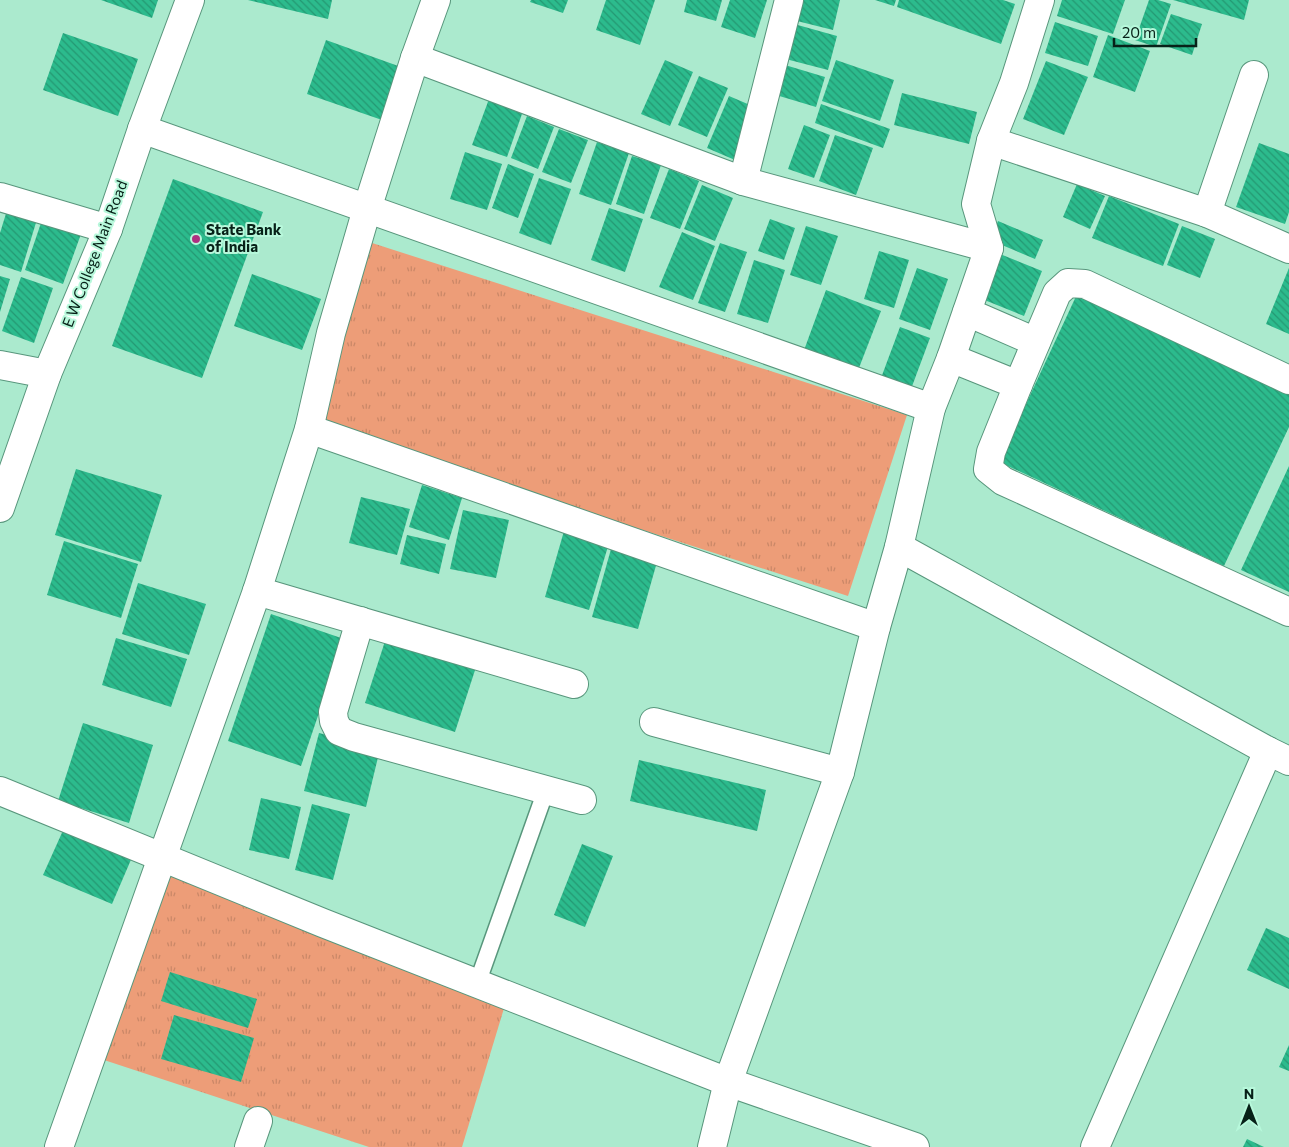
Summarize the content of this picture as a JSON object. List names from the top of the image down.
{
  "streets": {
    "street": ["E W College Main Road"]
  },
  "places": ["State Bank of India"],
  "scale_bar": "20 m",
  "north": "top"
}
